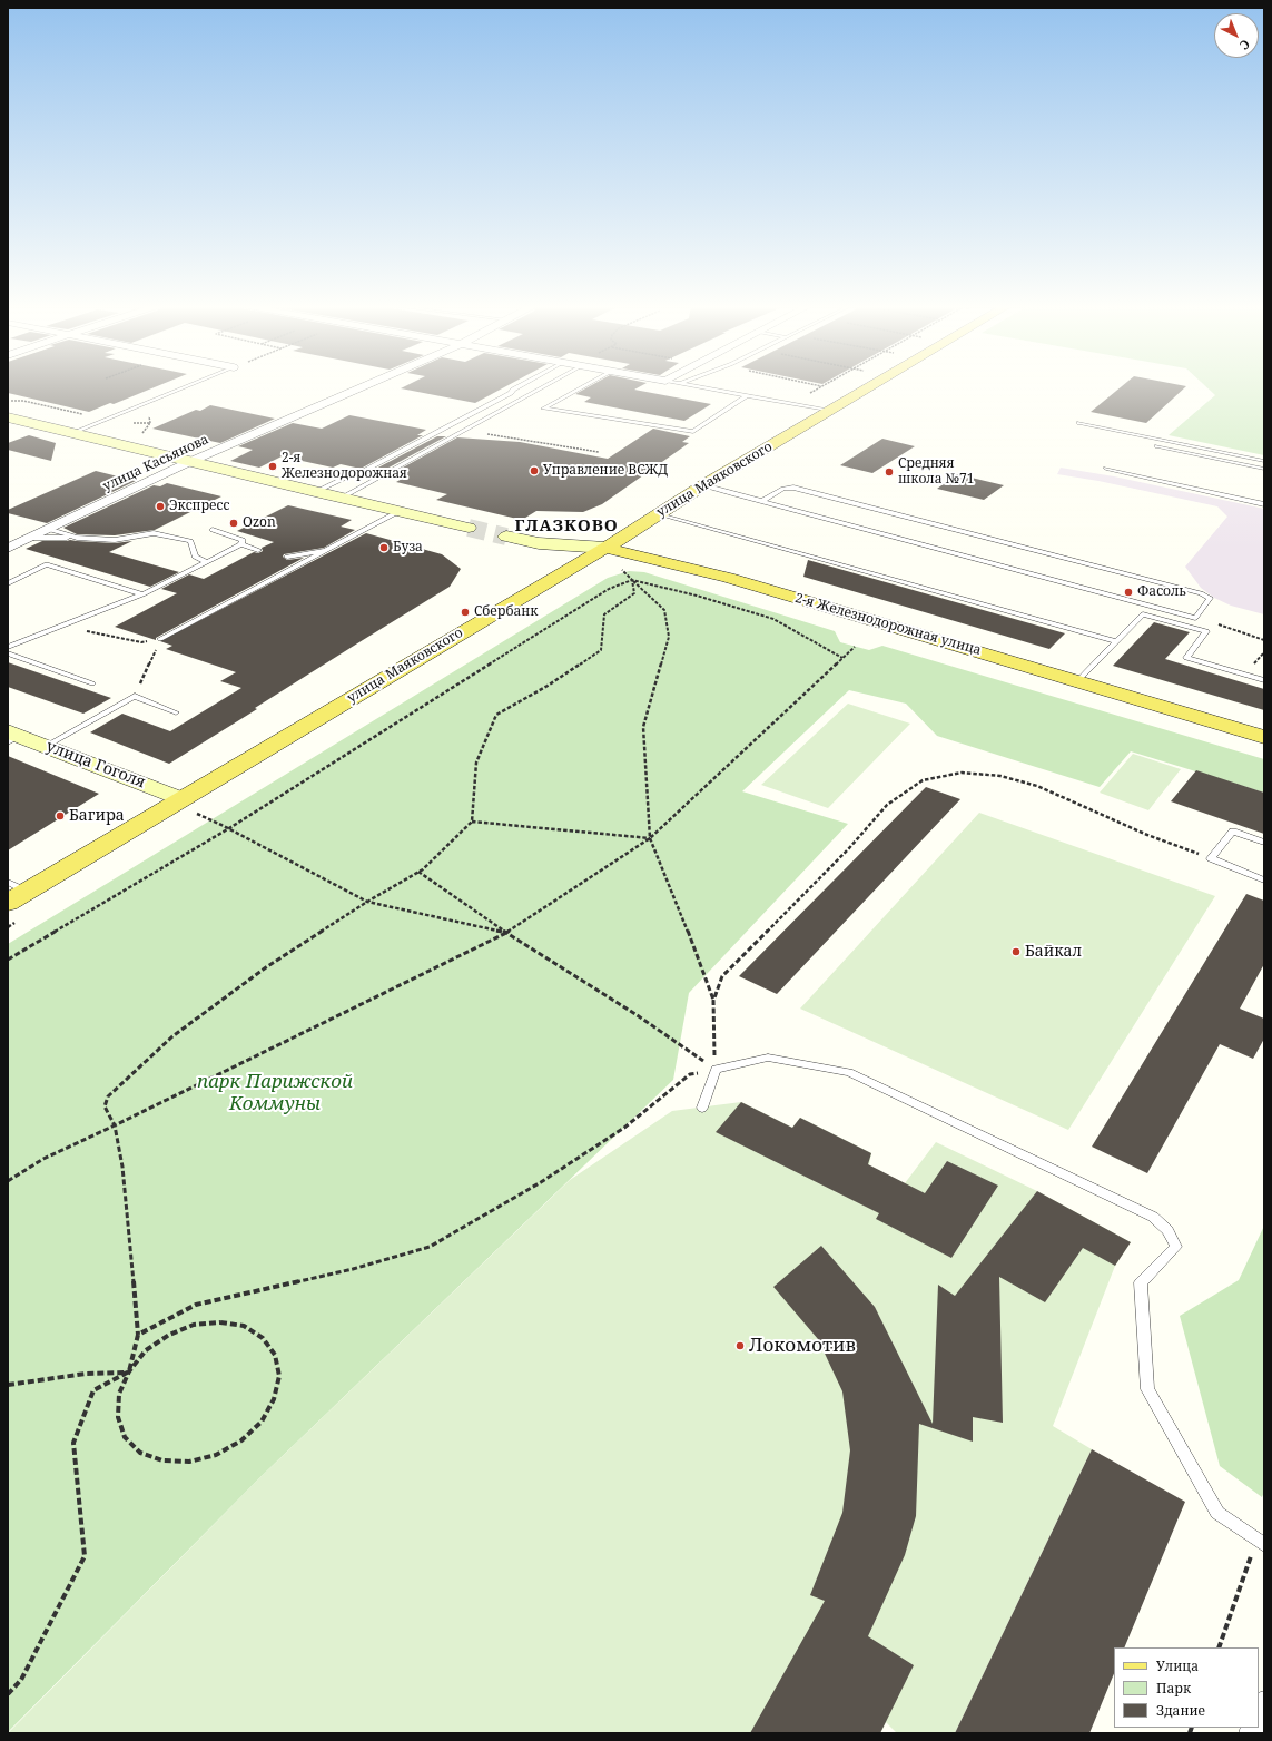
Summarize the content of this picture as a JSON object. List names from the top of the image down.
{
  "streets": {
    "main road": ["улица Маяковского", "2-я Железнодорожная улица", "улица Гоголя"],
    "street": ["улица Касьянова"]
  },
  "crossings": [
    ["улица Маяковского", "2-я Железнодорожная улица"],
    ["улица Маяковского", "улица Гоголя"]
  ],
  "districts": ["ГЛАЗКОВО"],
  "parks": ["парк Парижской Коммуны"],
  "places": [
    "2-я Железнодорожная",
    "Управление ВСЖД",
    "Средняя школа №71",
    "Экспресс",
    "Ozon",
    "Буза",
    "Фасоль",
    "Сбербанк",
    "Багира",
    "Байкал",
    "Локомотив"
  ],
  "legend": ["Улица", "Парк", "Здание"],
  "north": "bottom right"
}
